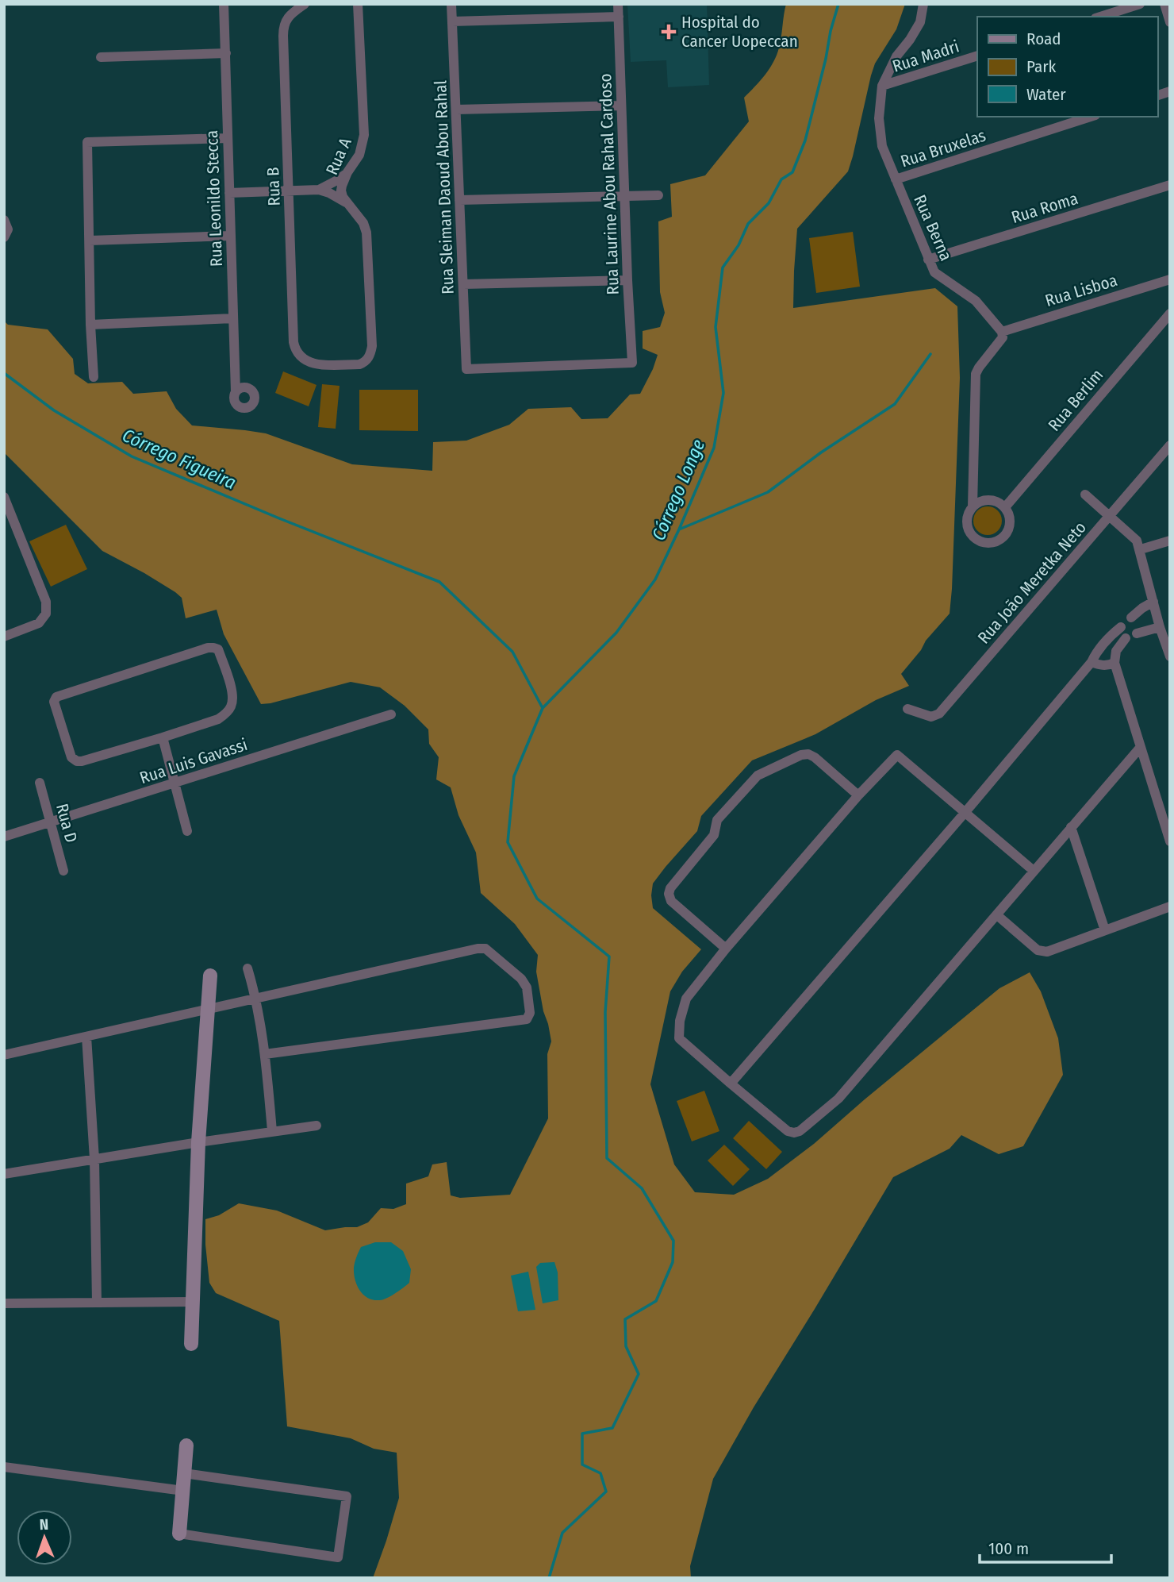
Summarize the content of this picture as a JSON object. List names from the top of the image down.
{
  "streets": {
    "street": [
      "Rua Madri",
      "Rua Bruxelas",
      "Rua A",
      "Rua Laurine Abou Rahal Cardoso",
      "Rua B",
      "Rua Sleiman Daoud Abou Rahal",
      "Rua Leonildo Stecca",
      "Rua Roma",
      "Rua Berna",
      "Rua Lisboa",
      "Rua Berlim",
      "Rua João Meretka Neto",
      "Rua Luis Gavassi",
      "Rua D"
    ]
  },
  "crossings": [
    ["Rua Madri", "Rua Berna"],
    ["Rua Bruxelas", "Rua Berna"],
    ["Rua A", "Rua B"],
    ["Rua Laurine Abou Rahal Cardoso", "Rua Sleiman Daoud Abou Rahal"],
    ["Rua Roma", "Rua Berna"],
    ["Rua Berna", "Rua Lisboa"],
    ["Rua Luis Gavassi", "Rua D"]
  ],
  "water": ["Córrego Figueira", "Córrego Longe"],
  "places": {
    "health": ["Hospital do Cancer Uopeccan"]
  },
  "legend": ["Road", "Park", "Water"],
  "scale_bar": "100 m",
  "north": "top"
}
